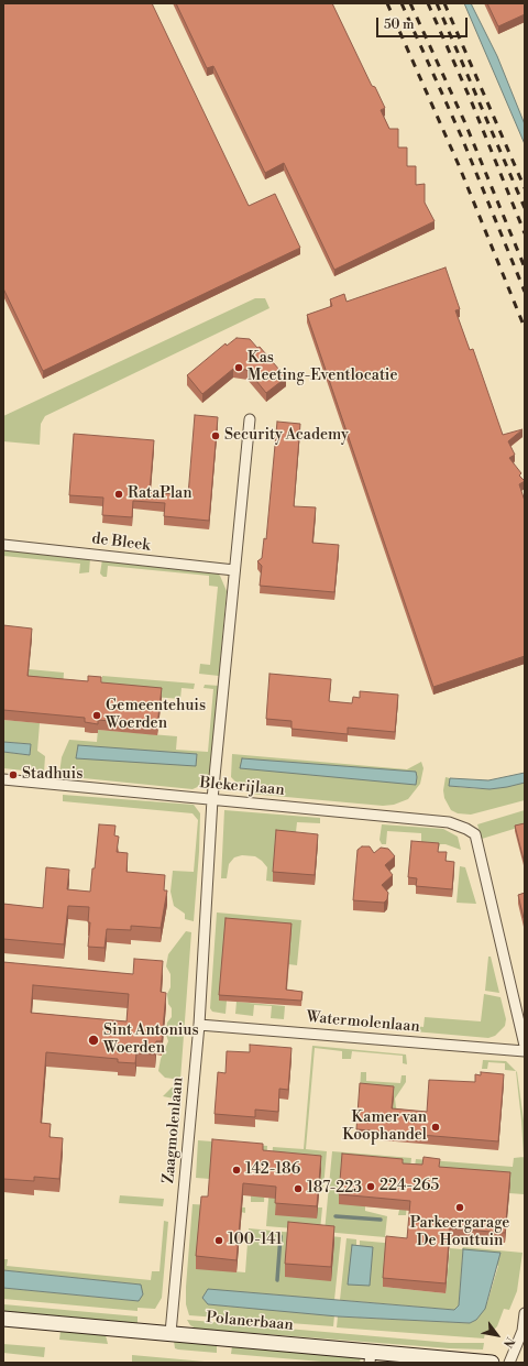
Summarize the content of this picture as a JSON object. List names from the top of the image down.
{
  "streets": {
    "main road": ["Polanerbaan"],
    "street": [
      "de Bleek",
      "Blekerijlaan",
      "Watermolenlaan",
      "Zaagmolenlaan"
    ]
  },
  "crossings": [
    ["Blekerijlaan", "Zaagmolenlaan"],
    ["Watermolenlaan", "Zaagmolenlaan"],
    ["Zaagmolenlaan", "Polanerbaan"]
  ],
  "places": [
    "Kas Meeting-Eventlocatie",
    "Security Academy",
    "RataPlan",
    "Gemeentehuis Woerden",
    "Stadhuis",
    "Sint Antonius Woerden",
    "Kamer van Koophandel",
    "142-186",
    "224-265",
    "187-223",
    "Parkeergarage De Houttuin",
    "100-141"
  ],
  "scale_bar": "50 m",
  "north": "bottom right"
}
